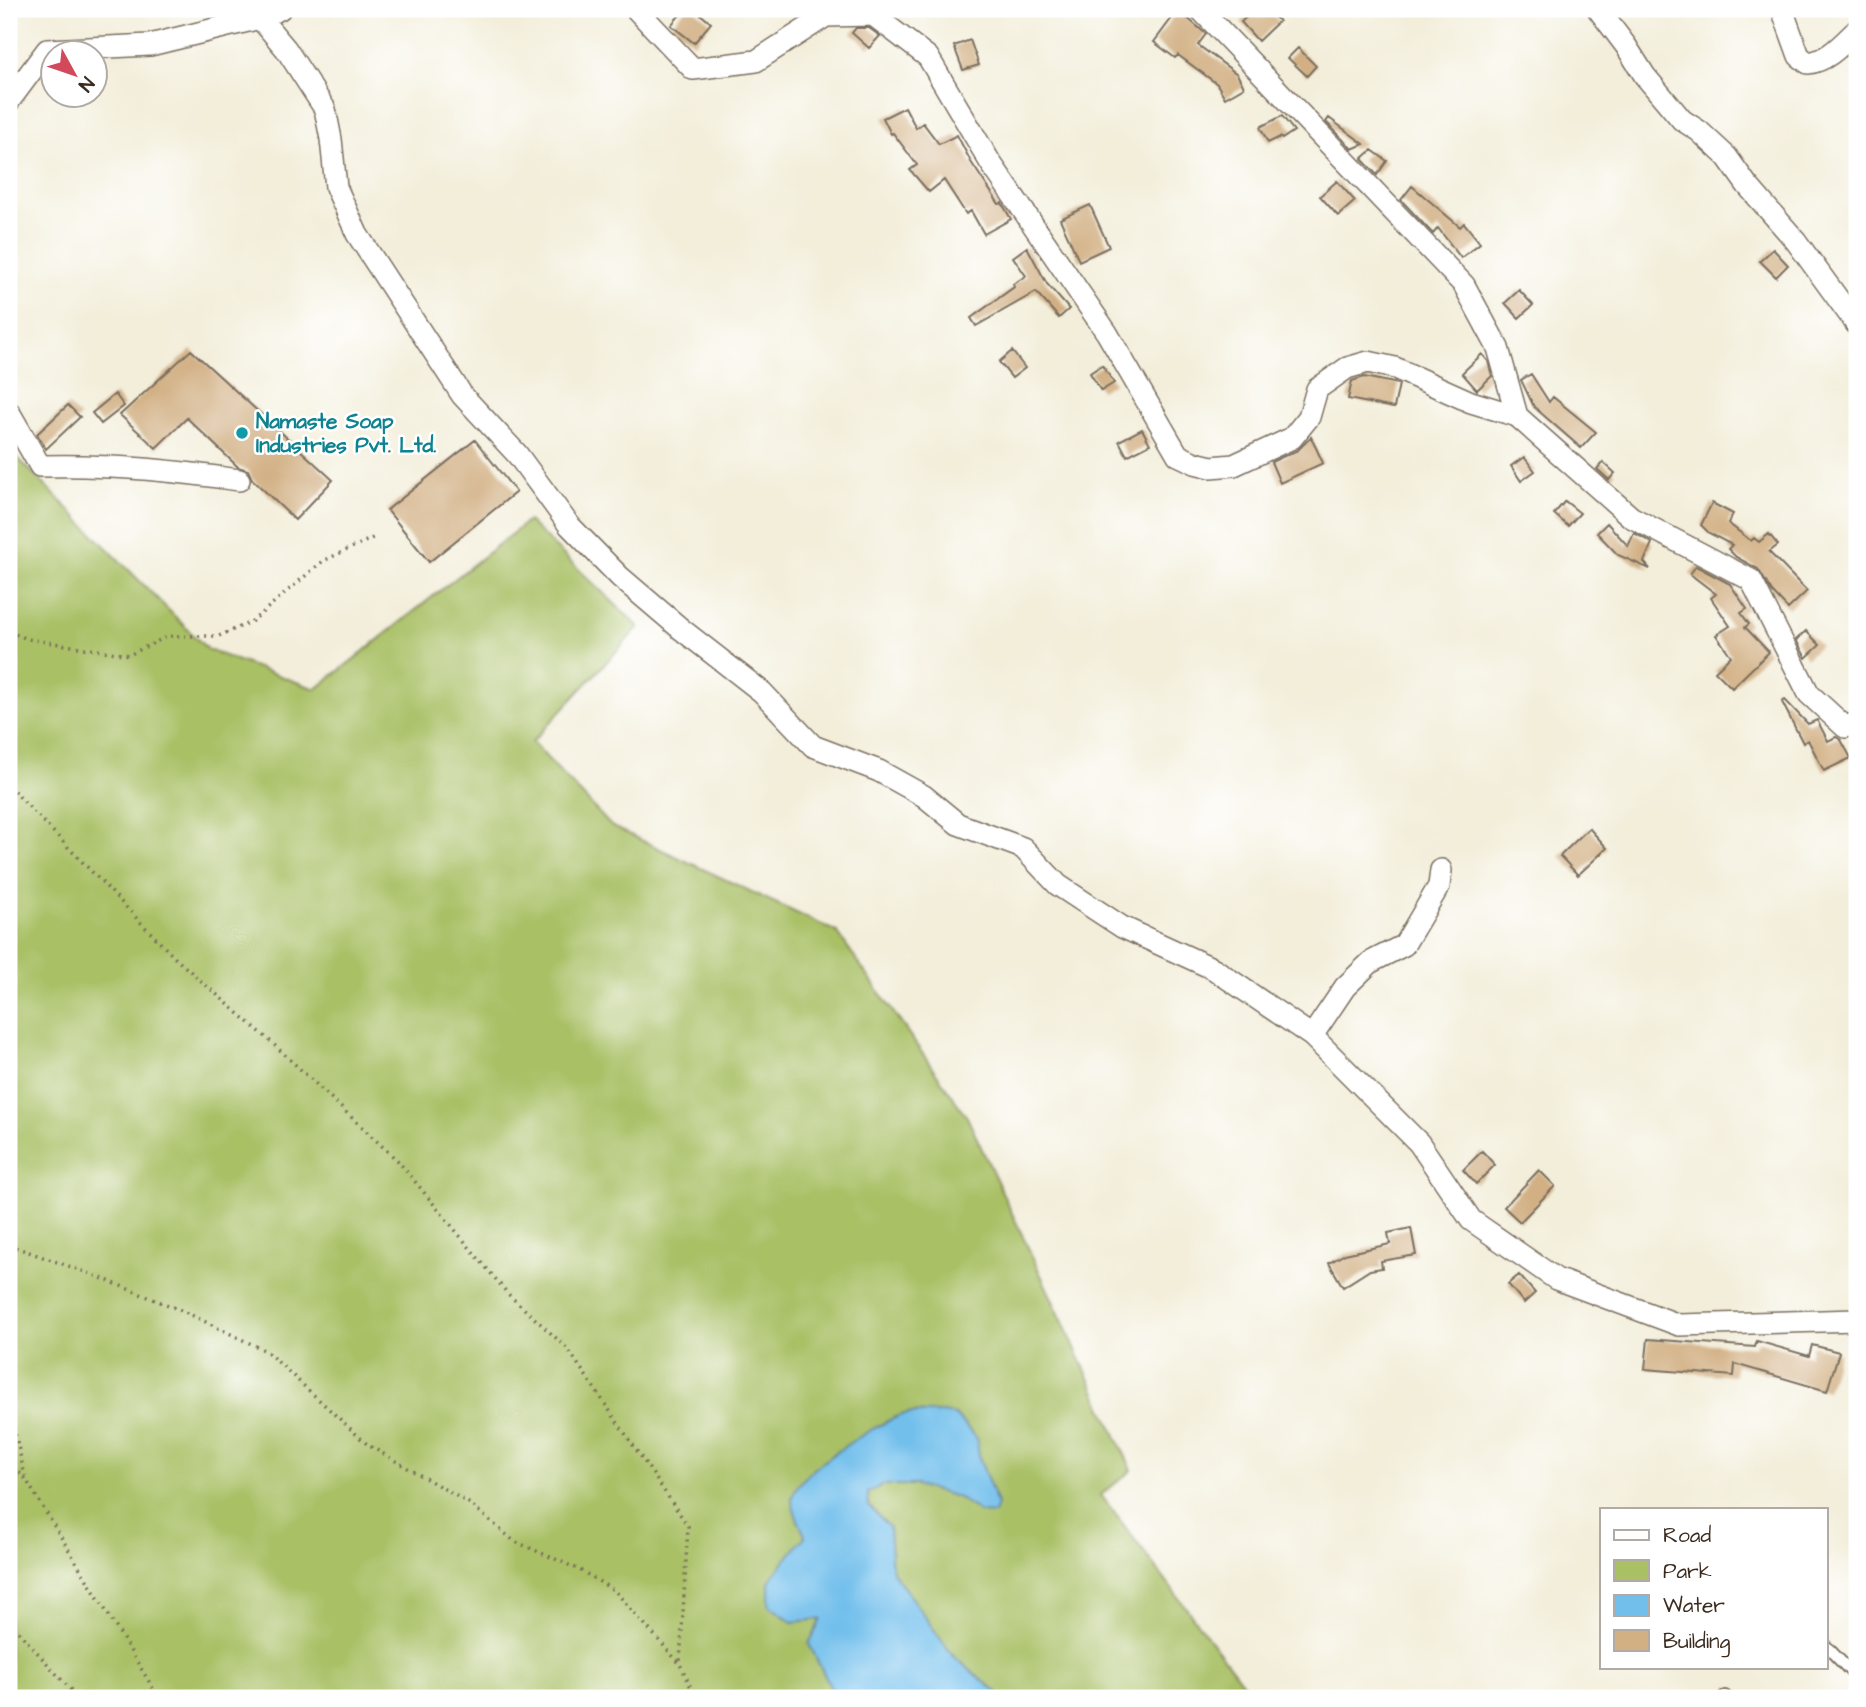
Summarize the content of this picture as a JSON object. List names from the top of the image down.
{
  "places": ["Namaste Soap Industries Pvt. Ltd."],
  "legend": [
    "Road",
    "Park",
    "Water",
    "Building"
  ],
  "north": "bottom right"
}
